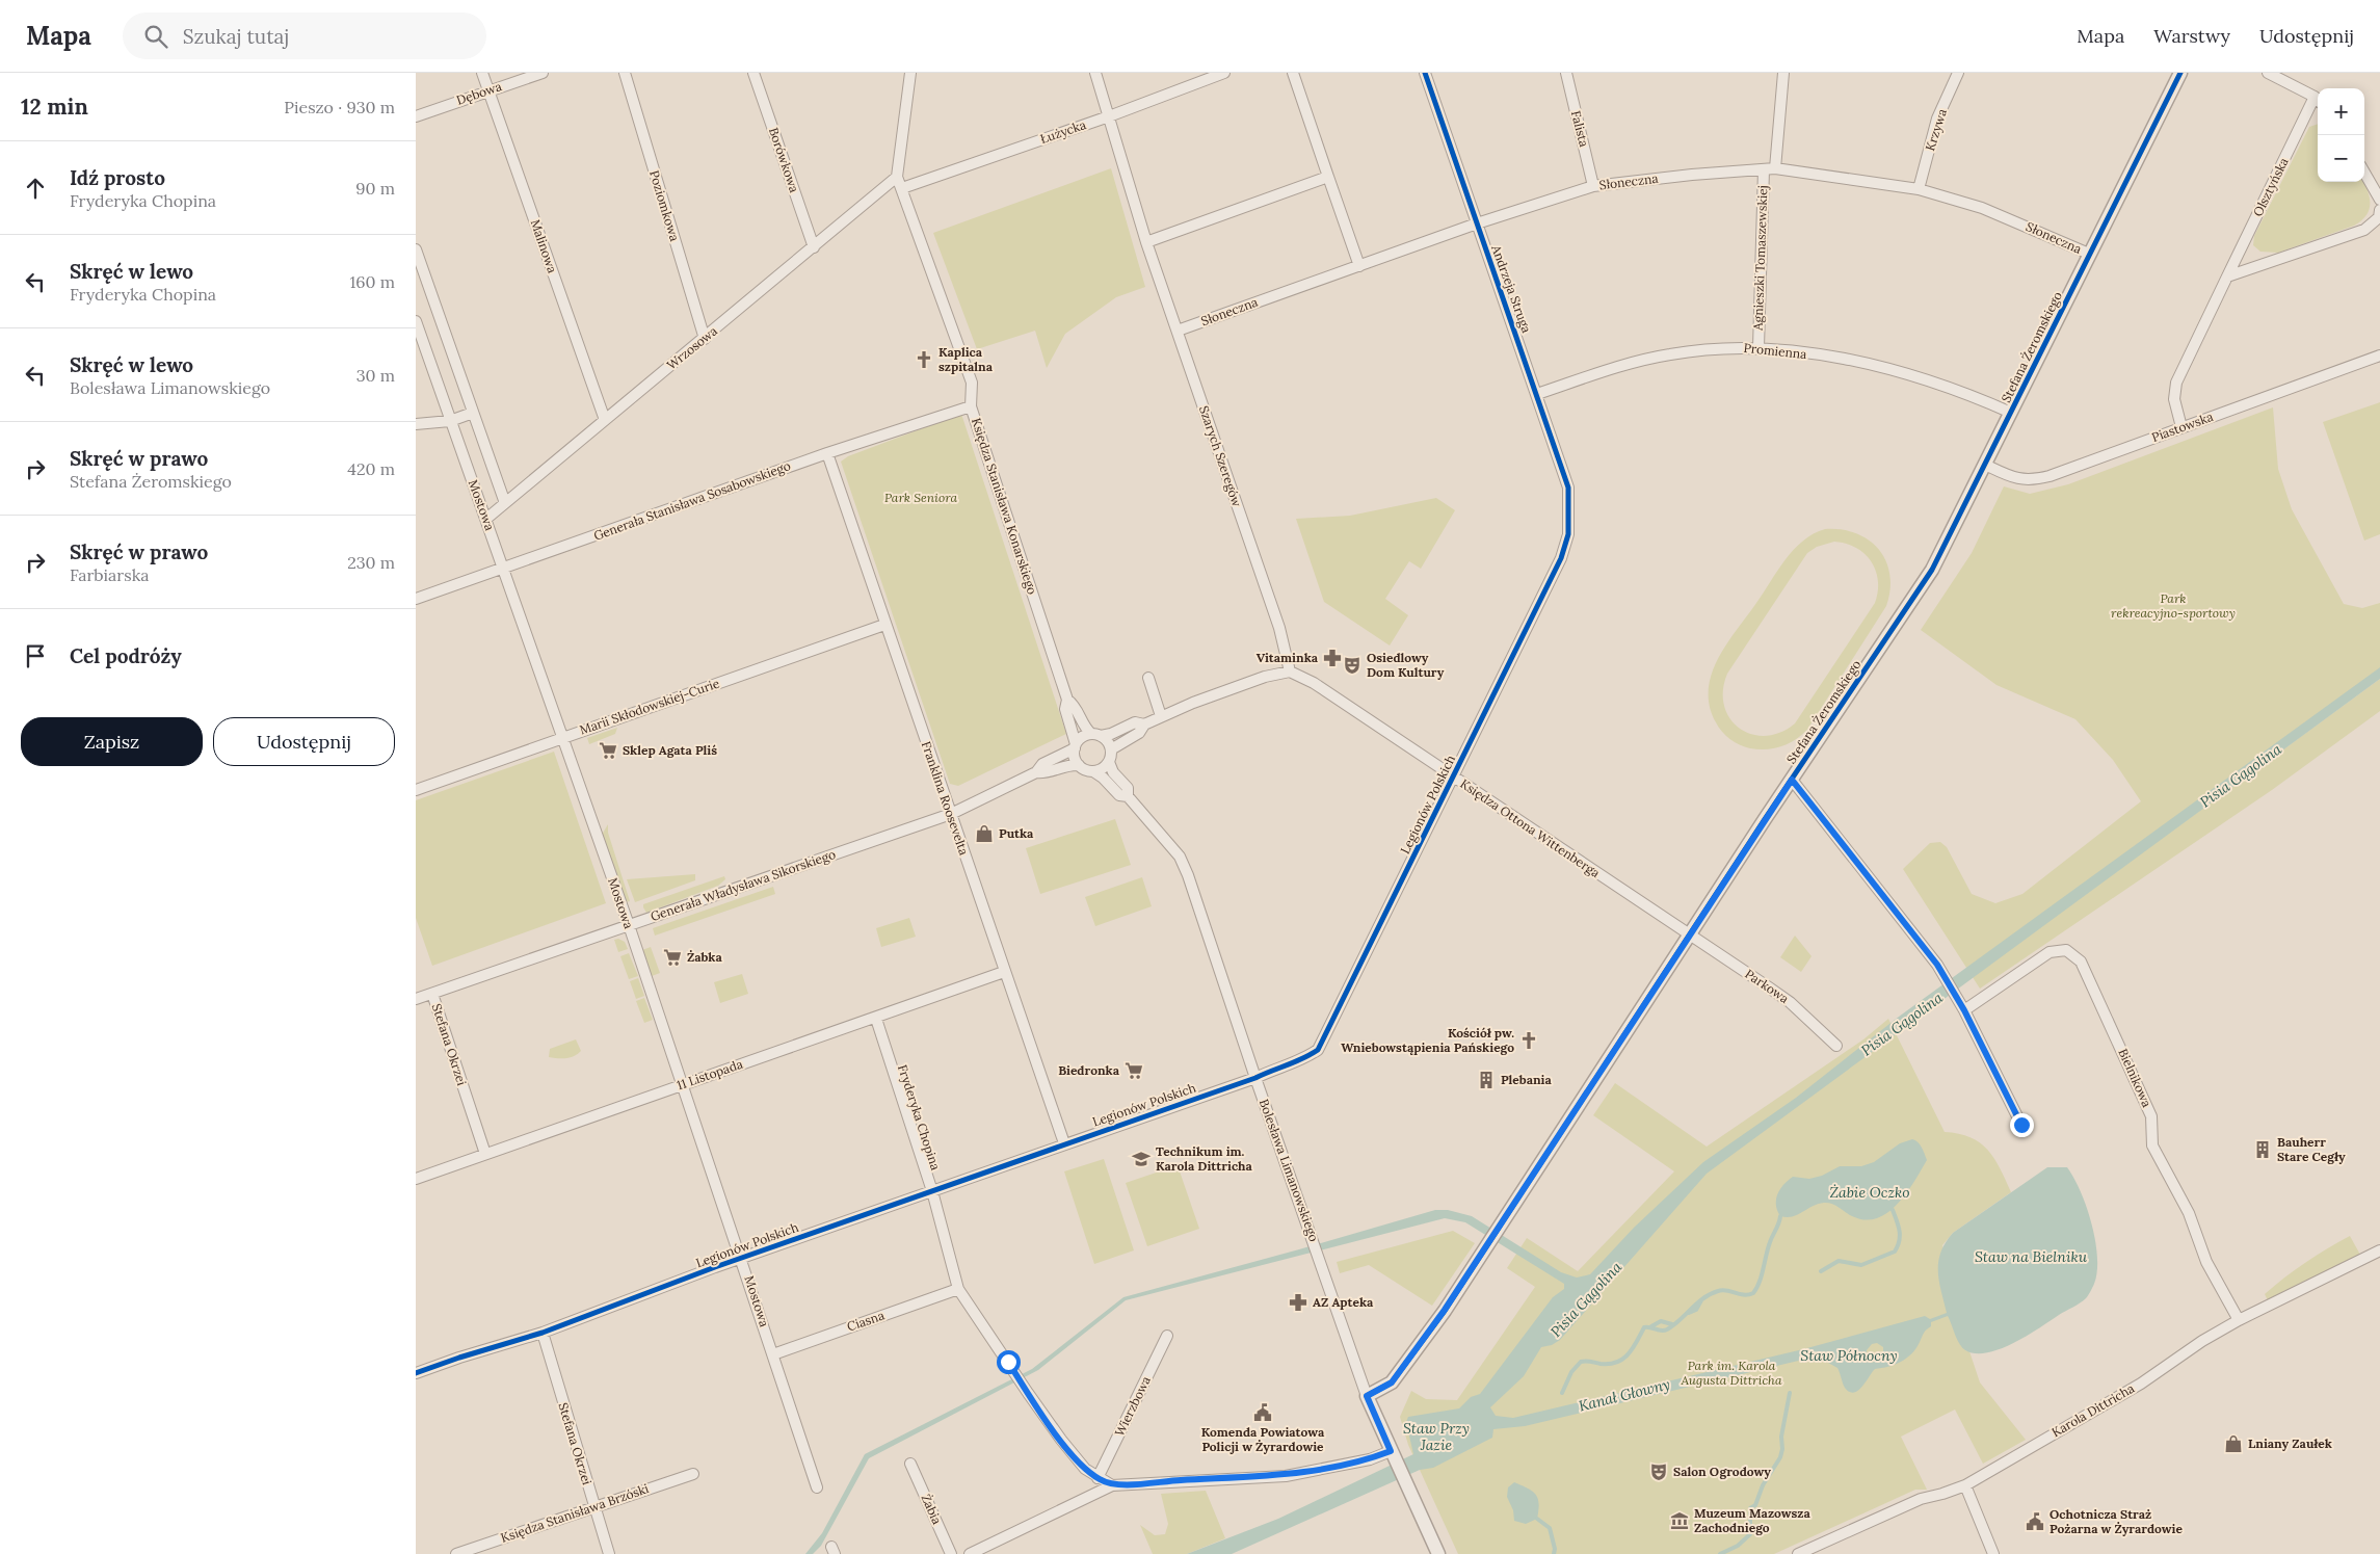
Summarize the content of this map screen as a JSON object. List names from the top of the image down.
{
  "streets": {
    "street": [
      "Dębowa",
      "Falista",
      "Krzywa",
      "Łużycka",
      "Borówkowa",
      "Słoneczna",
      "Olsztyńska",
      "Poziomkowa",
      "Malinowa",
      "Agnieszki Tomaszewskiej",
      "Andrzeja Struga",
      "Stefana Żeromskiego",
      "Wrzosowa",
      "Promienna",
      "Piastowska",
      "Szarych Szeregów",
      "Generała Stanisława Sosabowskiego",
      "Mostowa",
      "Księdza Stanisława Konarskiego",
      "Marii Skłodowskiej-Curie",
      "Franklina Roosevelta",
      "Legionów Polskich",
      "Księdza Ottona Wittenberga",
      "Generała Władysława Sikorskiego",
      "Parkowa",
      "Stefana Okrzei",
      "11 Listopada",
      "Bielnikowa",
      "Fryderyka Chopina",
      "Bolesława Limanowskiego",
      "Ciasna",
      "Wierzbowa",
      "Karola Dittricha",
      "Żabia",
      "Księdza Stanisława Brzóski"
    ]
  },
  "crossings": [
    ["Dębowa", "Malinowa"],
    ["Falista", "Słoneczna"],
    ["Krzywa", "Słoneczna"],
    ["Łużycka", "Szarych Szeregów"],
    ["Łużycka", "Księdza Stanisława Konarskiego"],
    ["Borówkowa", "Wrzosowa"],
    ["Słoneczna", "Agnieszki Tomaszewskiej"],
    ["Słoneczna", "Andrzeja Struga"],
    ["Słoneczna", "Stefana Żeromskiego"],
    ["Słoneczna", "Szarych Szeregów"],
    ["Olsztyńska", "Piastowska"],
    ["Poziomkowa", "Wrzosowa"],
    ["Malinowa", "Wrzosowa"],
    ["Agnieszki Tomaszewskiej", "Promienna"],
    ["Andrzeja Struga", "Promienna"],
    ["Andrzeja Struga", "Legionów Polskich"],
    ["Stefana Żeromskiego", "Promienna"],
    ["Stefana Żeromskiego", "Piastowska"],
    ["Stefana Żeromskiego", "Księdza Ottona Wittenberga"],
    ["Stefana Żeromskiego", "Parkowa"],
    ["Stefana Żeromskiego", "Bolesława Limanowskiego"],
    ["Wrzosowa", "Mostowa"],
    ["Wrzosowa", "Księdza Stanisława Konarskiego"],
    ["Szarych Szeregów", "Księdza Ottona Wittenberga"],
    ["Generała Stanisława Sosabowskiego", "Mostowa"],
    ["Generała Stanisława Sosabowskiego", "Księdza Stanisława Konarskiego"],
    ["Generała Stanisława Sosabowskiego", "Franklina Roosevelta"],
    ["Mostowa", "Marii Skłodowskiej-Curie"],
    ["Mostowa", "Legionów Polskich"],
    ["Mostowa", "Generała Władysława Sikorskiego"],
    ["Mostowa", "11 Listopada"],
    ["Mostowa", "Ciasna"],
    ["Księdza Stanisława Konarskiego", "Generała Władysława Sikorskiego"],
    ["Księdza Stanisława Konarskiego", "Bolesława Limanowskiego"],
    ["Marii Skłodowskiej-Curie", "Franklina Roosevelta"],
    ["Franklina Roosevelta", "Legionów Polskich"],
    ["Franklina Roosevelta", "Generała Władysława Sikorskiego"],
    ["Franklina Roosevelta", "11 Listopada"],
    ["Legionów Polskich", "Księdza Ottona Wittenberga"],
    ["Legionów Polskich", "Stefana Okrzei"],
    ["Legionów Polskich", "Fryderyka Chopina"],
    ["Legionów Polskich", "Bolesława Limanowskiego"],
    ["Księdza Ottona Wittenberga", "Parkowa"],
    ["Generała Władysława Sikorskiego", "Stefana Okrzei"],
    ["Generała Władysława Sikorskiego", "Bolesława Limanowskiego"],
    ["Stefana Okrzei", "11 Listopada"],
    ["Stefana Okrzei", "Księdza Stanisława Brzóski"],
    ["11 Listopada", "Fryderyka Chopina"],
    ["Bielnikowa", "Karola Dittricha"],
    ["Fryderyka Chopina", "Bolesława Limanowskiego"],
    ["Fryderyka Chopina", "Ciasna"],
    ["Fryderyka Chopina", "Wierzbowa"]
  ],
  "water": [
    "Pisia Gągolina",
    "Żabie Oczko",
    "Staw na Bielniku",
    "Staw Północny",
    "Kanał Głowny",
    "Staw Przy Jazie"
  ],
  "parks": ["Park Seniora", "Park rekreacyjno-sportowy", "Park im. Karola Augusta Dittricha"],
  "places": {
    "church": ["Kaplica szpitalna", "Kościół pw. Wniebowstąpienia Pańskiego"],
    "pharmacy": ["Vitaminka", "AZ Apteka"],
    "theatre": ["Osiedlowy Dom Kultury", "Salon Ogrodowy"],
    "supermarket": ["Sklep Agata Pliś", "Żabka", "Biedronka"],
    "shop": ["Putka", "Lniany Zaułek"],
    "building": ["Plebania", "Bauherr Stare Cegły"],
    "school or university": ["Technikum im. Karola Dittricha"],
    "public building": ["Komenda Powiatowa Policji w Żyrardowie", "Ochotnicza Straż Pożarna w Żyrardowie"],
    "museum": ["Muzeum Mazowsza Zachodniego"]
  },
  "page": {
    "header": "Mapa",
    "search": "Szukaj tutaj",
    "nav": ["Mapa", "Warstwy", "Udostępnij"],
    "heading": ["12 min", "Pieszo · 930 m"],
    "map_buttons": ["+", "−"],
    "list": [
      ["Idź prosto", "Fryderyka Chopina", "90 m"],
      ["Skręć w lewo", "Fryderyka Chopina", "160 m"],
      ["Skręć w lewo", "Bolesława Limanowskiego", "30 m"],
      ["Skręć w prawo", "Stefana Żeromskiego", "420 m"],
      ["Skręć w prawo", "Farbiarska", "230 m"],
      "Cel podróży"
    ],
    "buttons": ["Zapisz", "Udostępnij"]
  }
}
